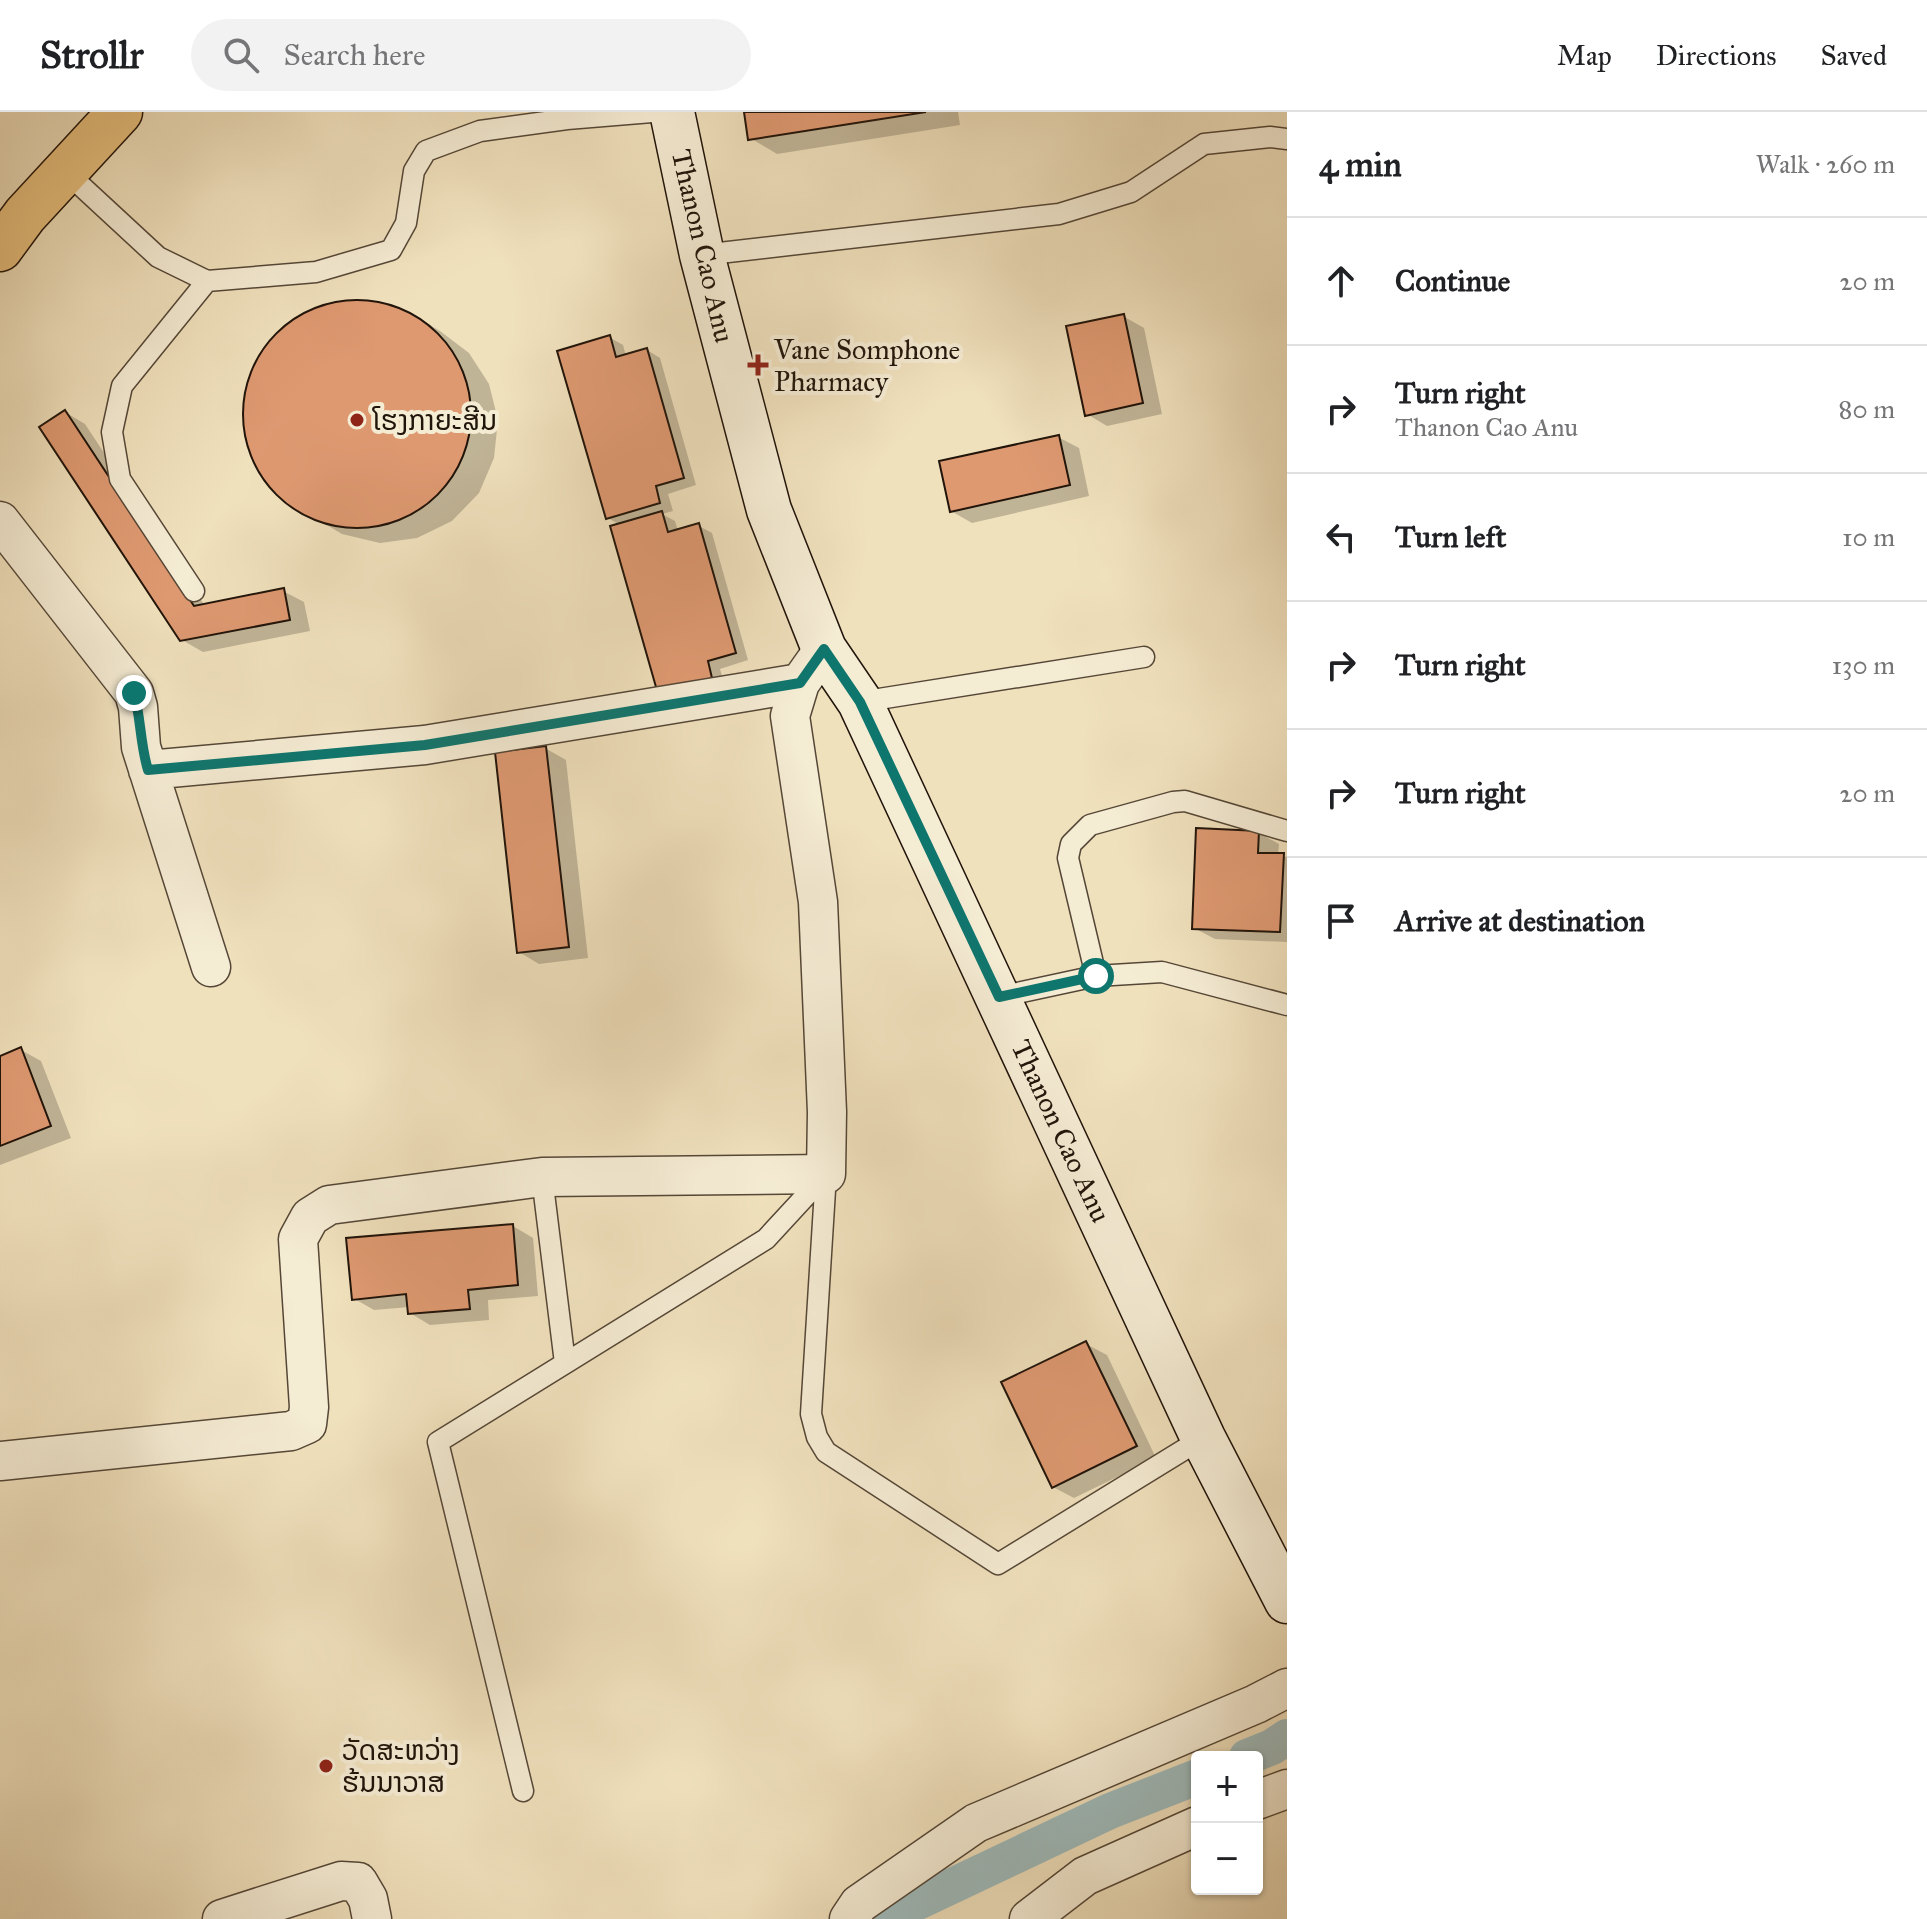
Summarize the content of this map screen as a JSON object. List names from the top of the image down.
{
  "streets": {
    "street": ["Thanon Cao Anu"]
  },
  "places": {
    "health": ["Vane Somphone Pharmacy"],
    "other": ["ໂຮງກາຍະສີນ", "ວັດສະຫວ່າງ ຮ້ນນາວາສ"]
  },
  "page": {
    "header": "Strollr",
    "search": "Search here",
    "nav": ["Map", "Directions", "Saved"],
    "heading": ["4 min", "Walk · 260 m"],
    "list": [
      ["Continue", "20 m"],
      ["Turn right", "Thanon Cao Anu", "80 m"],
      ["Turn left", "10 m"],
      ["Turn right", "130 m"],
      ["Turn right", "20 m"],
      "Arrive at destination"
    ],
    "map_buttons": ["+", "−"]
  }
}
